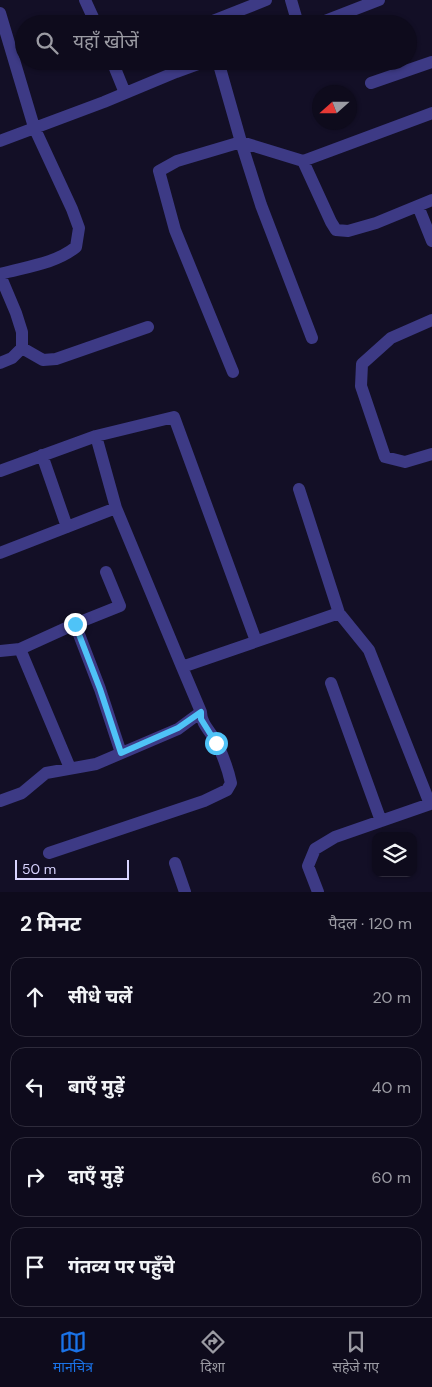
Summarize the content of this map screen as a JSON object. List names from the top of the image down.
{
  "scale_bar": "50 m",
  "north": "left",
  "page": {
    "search": "यहाँ खोजें",
    "scale": "50 m",
    "heading": ["2 मिनट", "पैदल · 120 m"],
    "list": [
      ["सीधे चलें", "20 m"],
      ["बाएँ मुड़ें", "40 m"],
      ["दाएँ मुड़ें", "60 m"],
      "गंतव्य पर पहुँचे"
    ],
    "nav": ["मानचित्र", "दिशा", "सहेजे गए"]
  }
}
